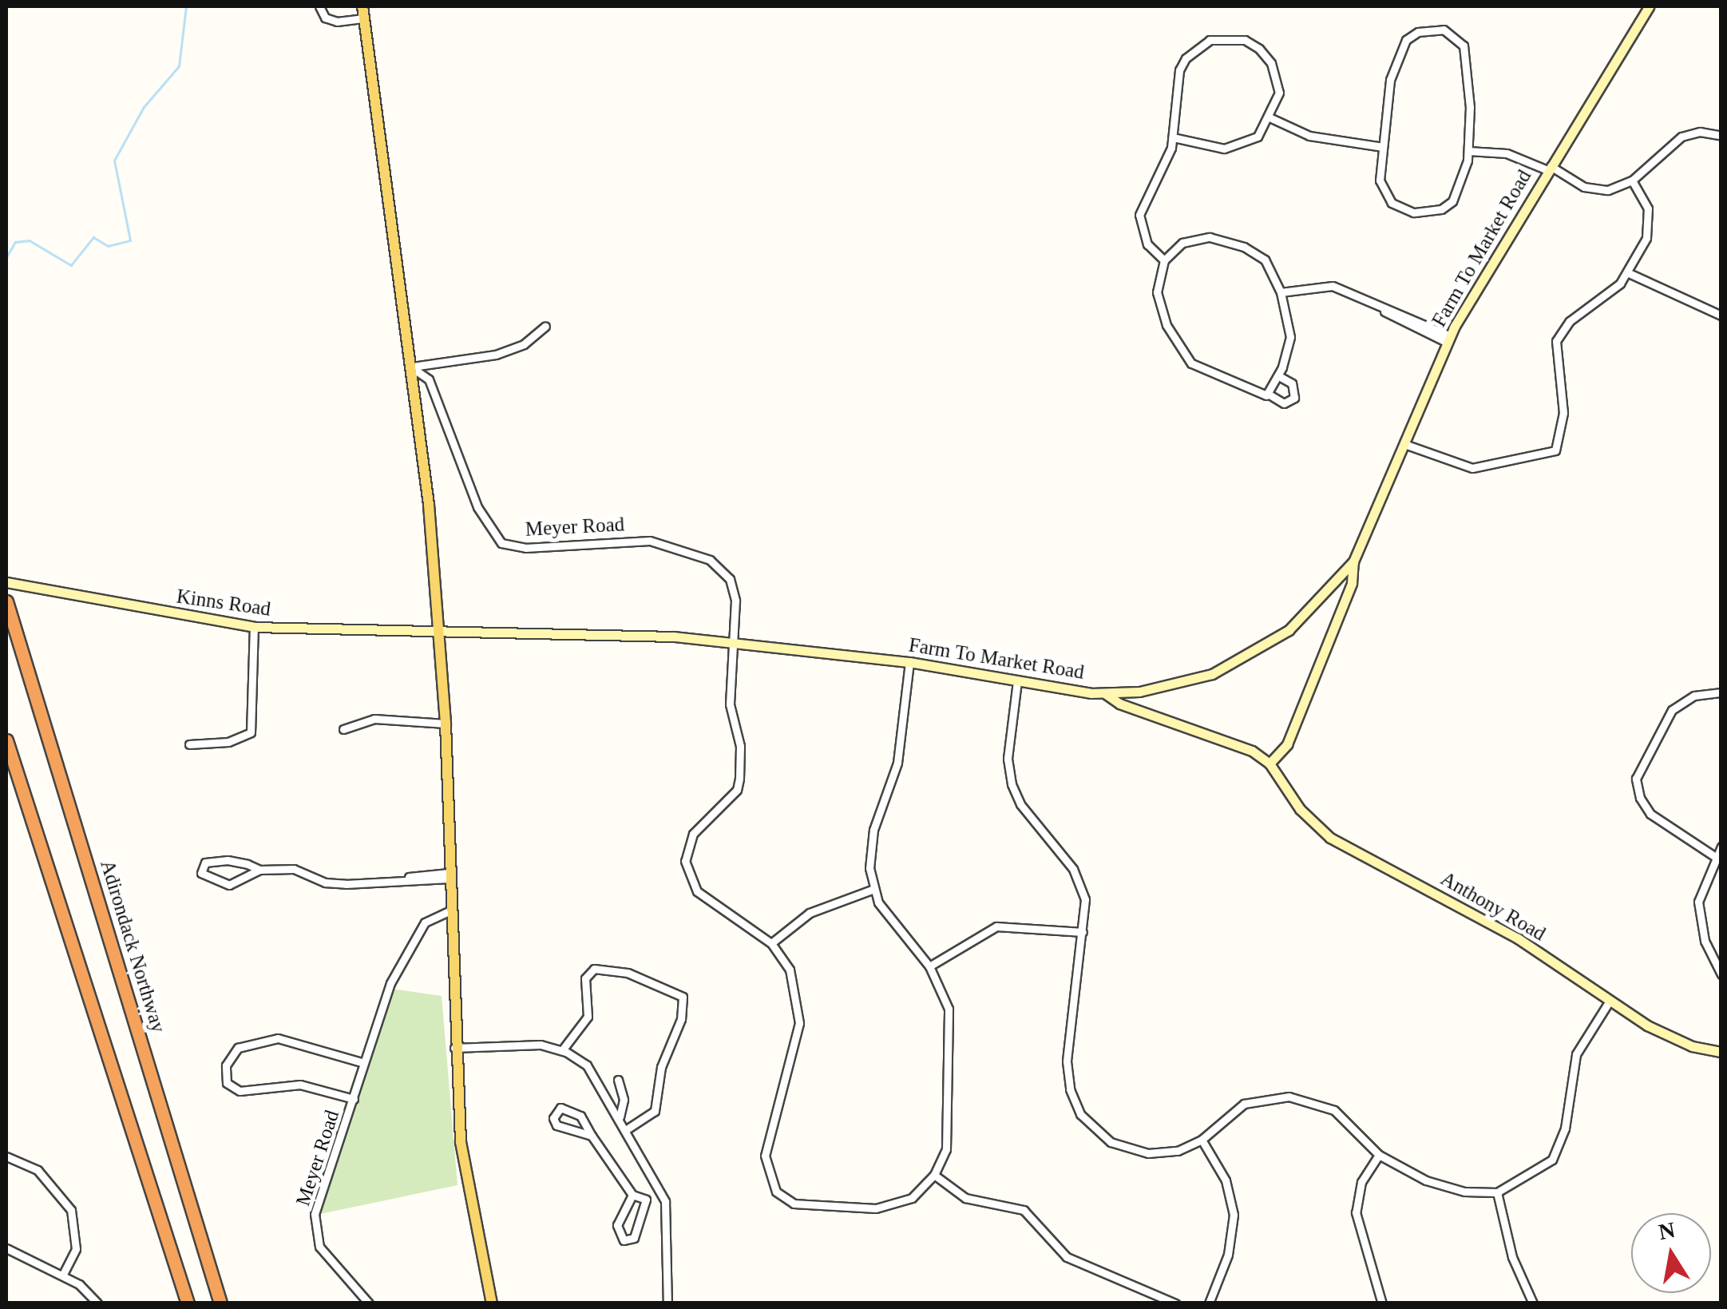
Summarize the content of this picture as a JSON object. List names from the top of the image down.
{
  "streets": {
    "highway": ["Adirondack Northway"],
    "street": [
      "Farm To Market Road",
      "Meyer Road",
      "Kinns Road",
      "Anthony Road"
    ]
  },
  "crossings": [
    ["Farm To Market Road", "Meyer Road"],
    ["Farm To Market Road", "Kinns Road"],
    ["Farm To Market Road", "Anthony Road"]
  ],
  "north": "top"
}
